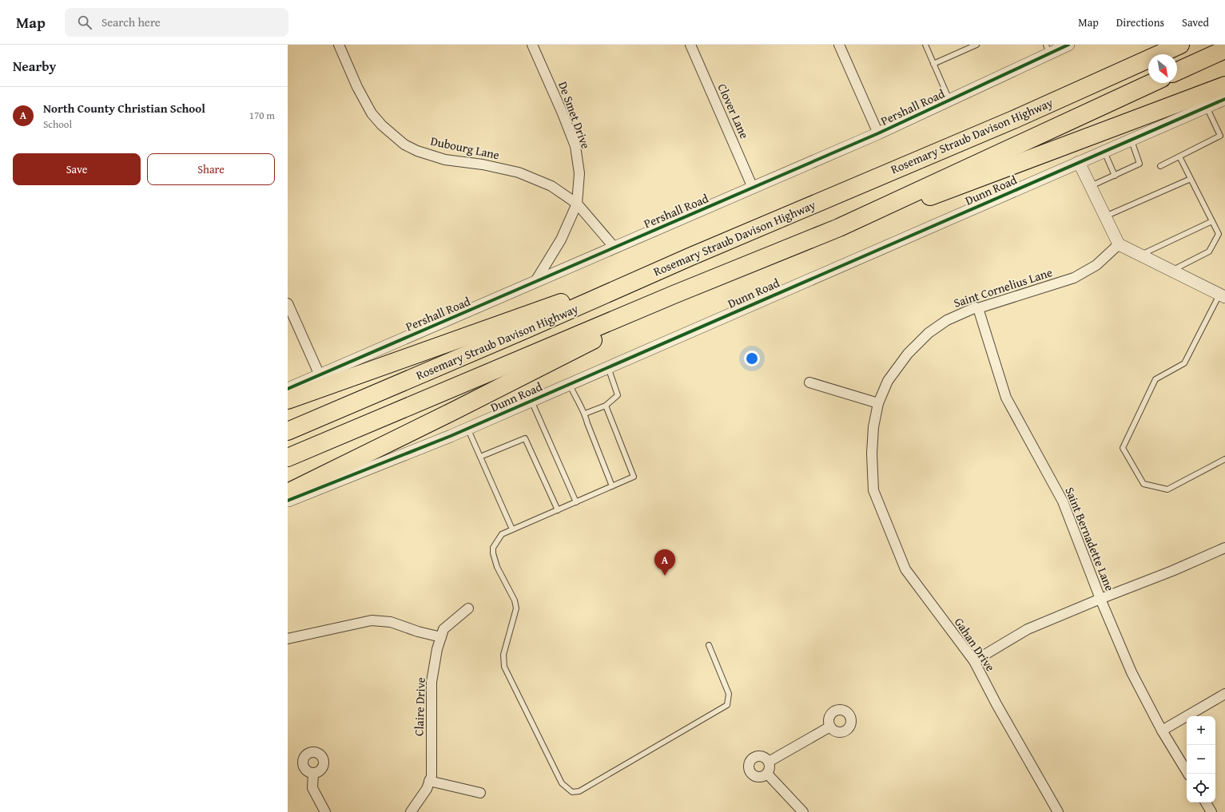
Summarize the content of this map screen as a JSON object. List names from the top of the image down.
{
  "streets": {
    "highway": ["Rosemary Straub Davison Highway"],
    "street": [
      "Pershall Road",
      "Clover Lane",
      "De Smet Drive",
      "Dubourg Lane",
      "Dunn Road",
      "Saint Cornelius Lane",
      "Saint Bernadette Lane",
      "Gahan Drive",
      "Claire Drive"
    ]
  },
  "crossings": [
    ["Pershall Road", "Clover Lane"],
    ["Pershall Road", "De Smet Drive"],
    ["Pershall Road", "Dubourg Lane"],
    ["De Smet Drive", "Dubourg Lane"],
    ["Saint Cornelius Lane", "Saint Bernadette Lane"],
    ["Saint Cornelius Lane", "Gahan Drive"]
  ],
  "north": "bottom right",
  "page": {
    "header": "Map",
    "search": "Search here",
    "nav": ["Map", "Directions", "Saved"],
    "heading": "Nearby",
    "list": [
      {
        "mark": "A",
        "name": "North County Christian School",
        "note": "School",
        "value": "170 m"
      }
    ],
    "buttons": ["Save", "Share"],
    "pins": "A",
    "map_buttons": ["+", "−"]
  }
}
